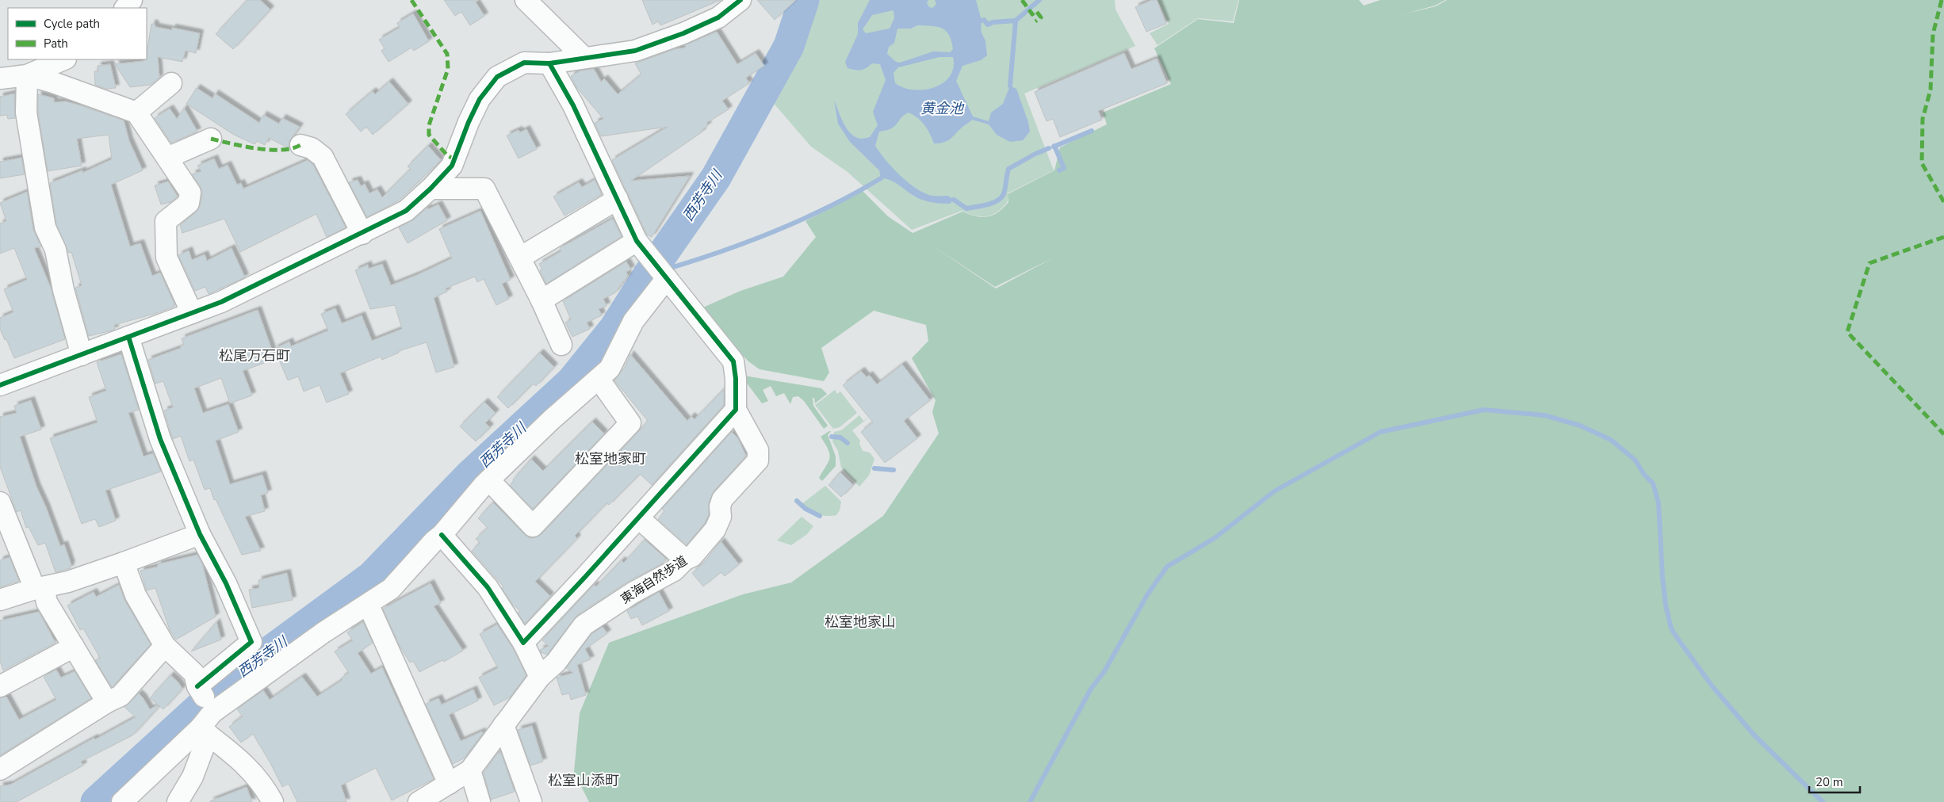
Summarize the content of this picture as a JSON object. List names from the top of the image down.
{
  "streets": {
    "street": ["東海自然歩道"]
  },
  "districts": [
    "松尾万石町",
    "松室地家町",
    "松室地家山",
    "松室山添町"
  ],
  "water": ["黄金池", "西芳寺川"],
  "legend": ["Cycle path", "Path"],
  "scale_bar": "20 m"
}
